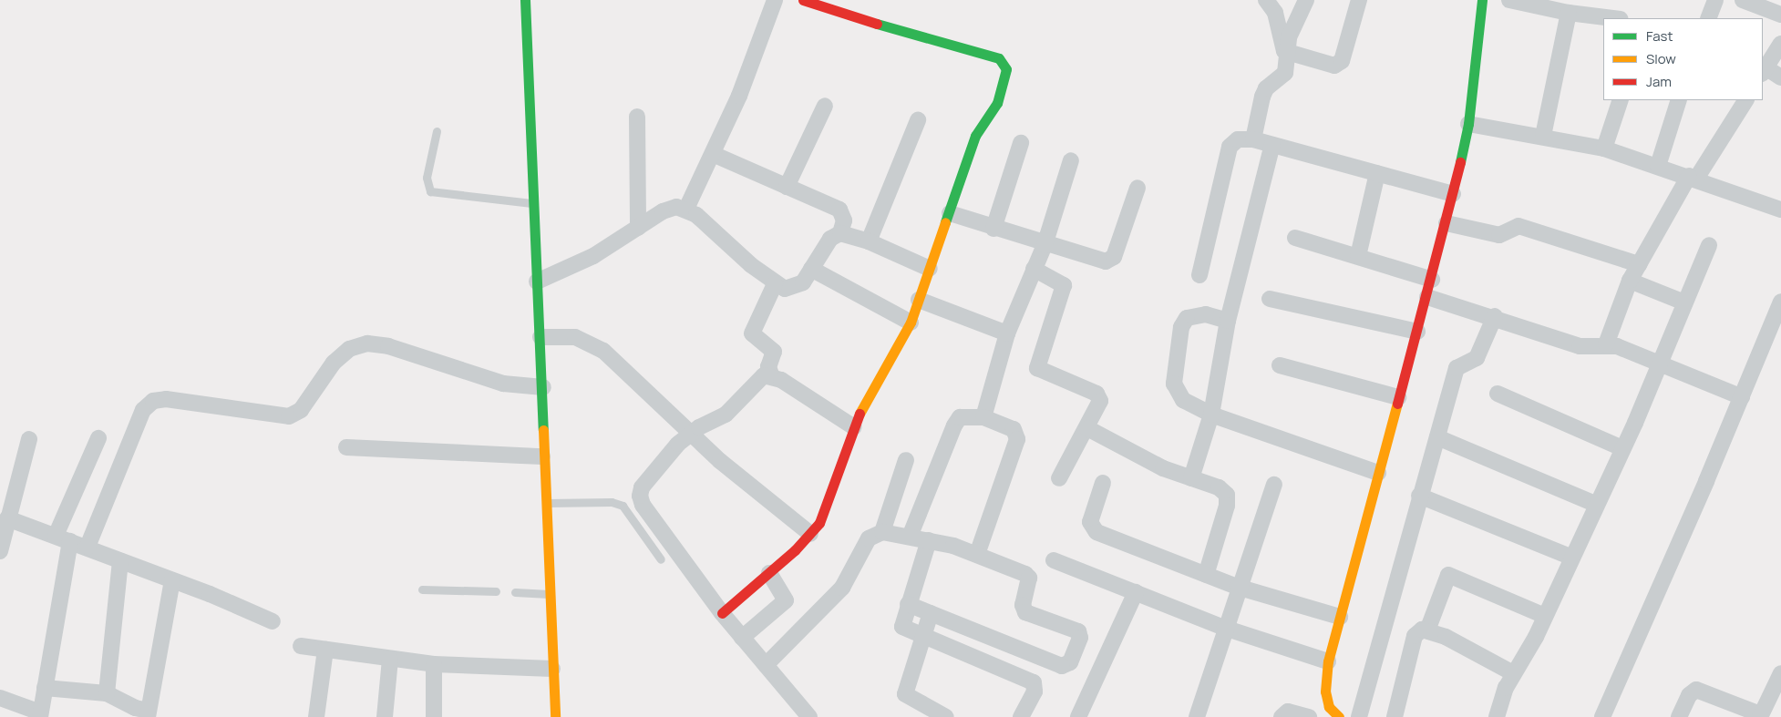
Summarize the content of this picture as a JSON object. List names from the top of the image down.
{
  "legend": ["Fast", "Slow", "Jam"]
}
